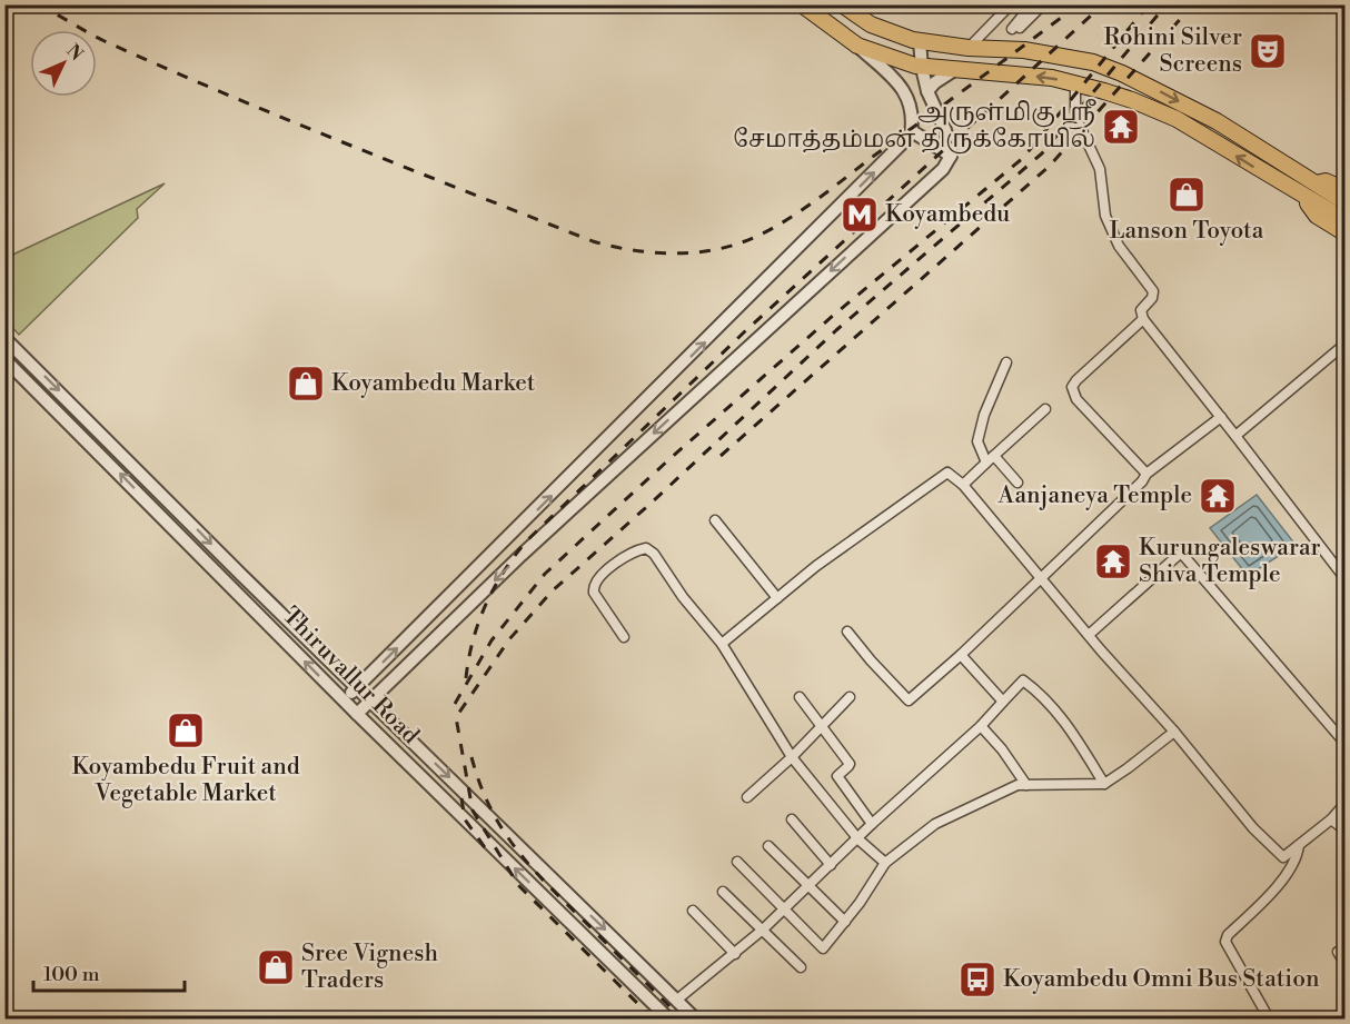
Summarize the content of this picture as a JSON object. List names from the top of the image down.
{
  "streets": {
    "street": ["Thiruvallur Road"]
  },
  "places": {
    "theatre": ["Rohini Silver Screens"],
    "temple": ["அருள்மிகு ஸ்ரீ சேமாத்தம்மன் திருக்கோயில்", "Aanjaneya Temple", "Kurungaleswarar Shiva Temple"],
    "shop": [
      "Lanson Toyota",
      "Koyambedu Market",
      "Koyambedu Fruit and Vegetable Market",
      "Sree Vignesh Traders"
    ],
    "metro station": ["Koyambedu"],
    "bus stop": ["Koyambedu Omni Bus Station"]
  },
  "scale_bar": "100 m",
  "north": "top right"
}
